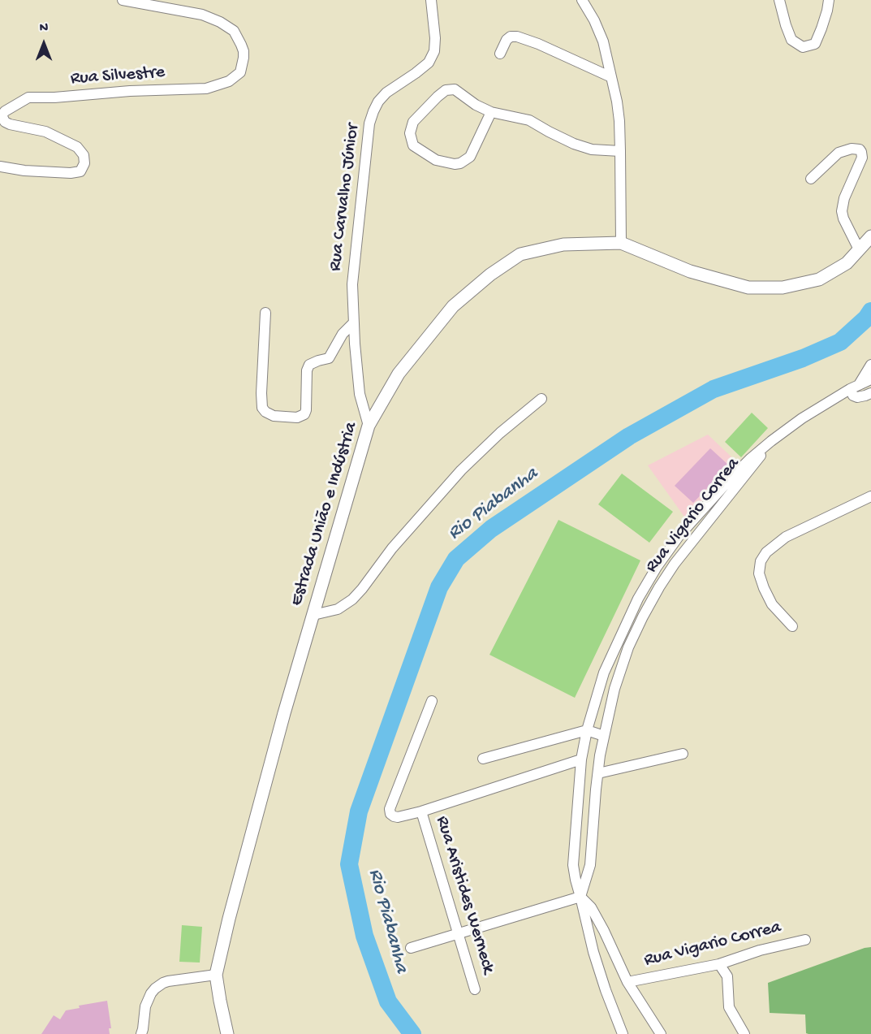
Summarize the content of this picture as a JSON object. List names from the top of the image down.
{
  "streets": {
    "main road": ["Estrada União e Indústria"],
    "street": [
      "Rua Silvestre",
      "Rua Carvalho Júnior",
      "Rua Vigario Correa",
      "Rua Aristides Werneck"
    ]
  },
  "crossings": [
    ["Rua Carvalho Júnior", "Estrada União e Indústria"]
  ],
  "water": ["Rio Piabanha"],
  "north": "top"
}
